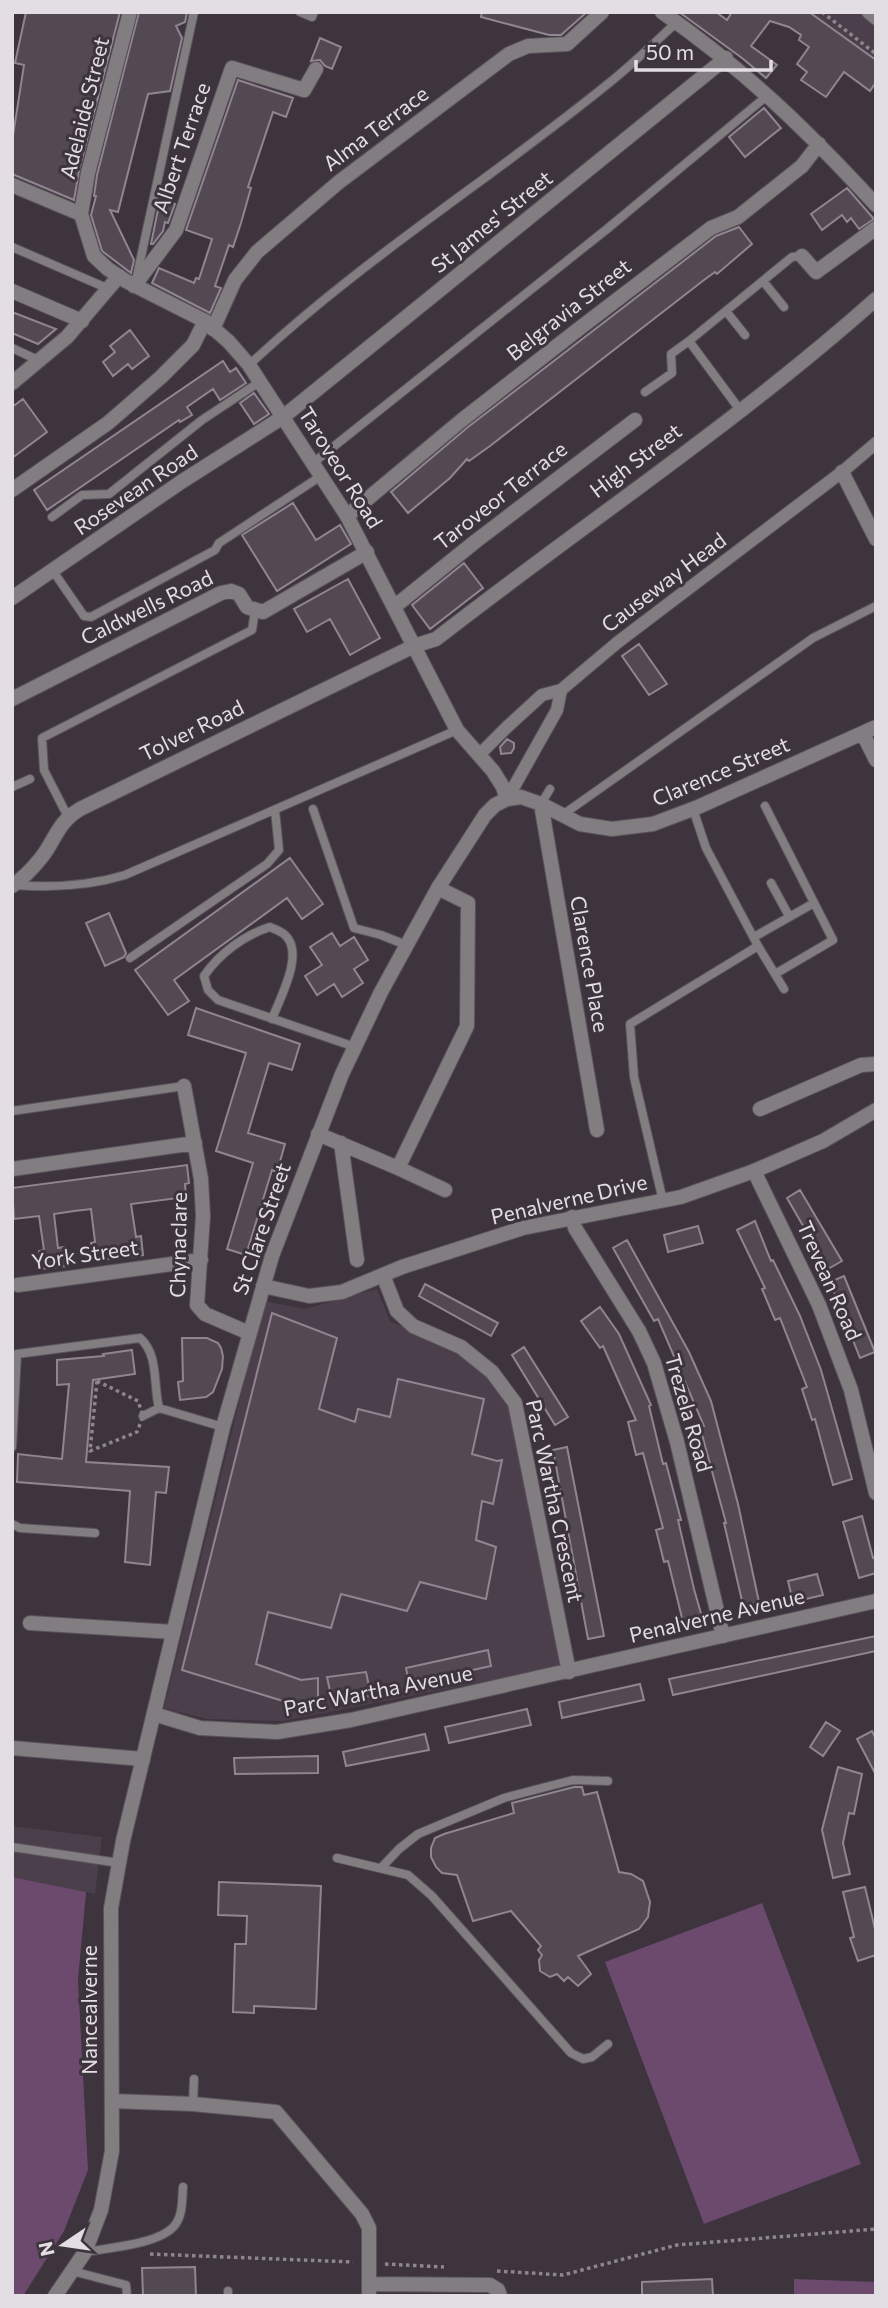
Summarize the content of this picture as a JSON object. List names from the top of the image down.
{
  "streets": {
    "street": [
      "Adelaide Street",
      "Alma Terrace",
      "Albert Terrace",
      "St James' Street",
      "Belgravia Street",
      "High Street",
      "Taroveor Road",
      "Rosevean Road",
      "Taroveor Terrace",
      "Causeway Head",
      "Caldwells Road",
      "Tolver Road",
      "Clarence Street",
      "Clarence Place",
      "Penalverne Drive",
      "St Clare Street",
      "Chynaclare",
      "York Street",
      "Trevean Road",
      "Trezela Road",
      "Parc Wartha Crescent",
      "Penalverne Avenue",
      "Parc Wartha Avenue",
      "Nancealverne"
    ]
  },
  "crossings": [
    ["Adelaide Street", "Taroveor Road"],
    ["Alma Terrace", "Taroveor Road"],
    ["Albert Terrace", "Taroveor Road"],
    ["St James' Street", "Taroveor Road"],
    ["St James' Street", "Rosevean Road"],
    ["Belgravia Street", "Taroveor Road"],
    ["High Street", "Taroveor Road"],
    ["High Street", "Tolver Road"],
    ["Taroveor Road", "Rosevean Road"],
    ["Taroveor Road", "Taroveor Terrace"],
    ["Taroveor Road", "Causeway Head"],
    ["Taroveor Road", "Tolver Road"],
    ["Taroveor Road", "St Clare Street"],
    ["Clarence Street", "Clarence Place"],
    ["Penalverne Drive", "St Clare Street"],
    ["Penalverne Drive", "Trevean Road"],
    ["Penalverne Drive", "Trezela Road"],
    ["Penalverne Drive", "Parc Wartha Crescent"],
    ["St Clare Street", "Chynaclare"],
    ["St Clare Street", "Parc Wartha Avenue"],
    ["St Clare Street", "Nancealverne"],
    ["Chynaclare", "York Street"],
    ["Trezela Road", "Penalverne Avenue"],
    ["Parc Wartha Crescent", "Penalverne Avenue"],
    ["Parc Wartha Crescent", "Parc Wartha Avenue"],
    ["Penalverne Avenue", "Parc Wartha Avenue"],
    ["Parc Wartha Avenue", "Nancealverne"]
  ],
  "scale_bar": "50 m",
  "north": "left"
}
